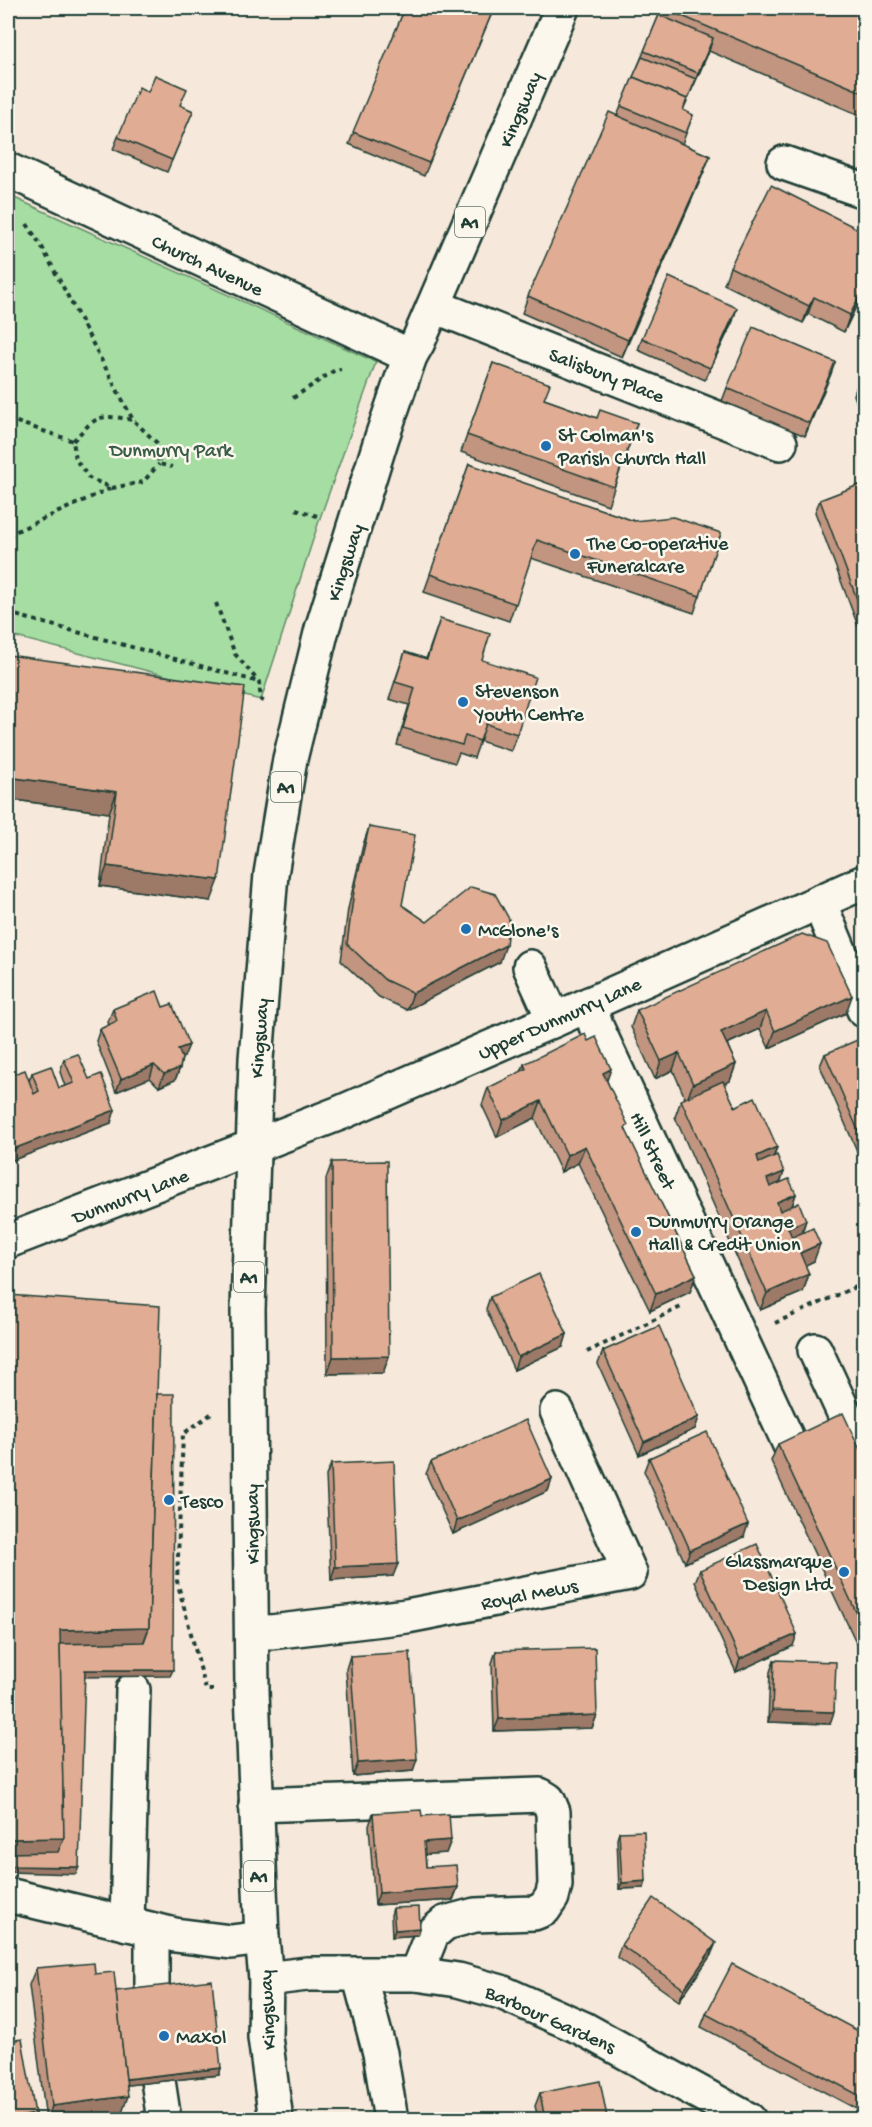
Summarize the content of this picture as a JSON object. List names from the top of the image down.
{
  "streets": {
    "street": [
      "Kingsway",
      "A1",
      "Church Avenue",
      "Salisbury Place",
      "Upper Dunmurry Lane",
      "Hill Street",
      "Dunmurry Lane",
      "Royal Mews",
      "Barbour Gardens"
    ]
  },
  "crossings": [
    ["Kingsway", "Church Avenue"],
    ["Kingsway", "Salisbury Place"],
    ["Kingsway", "Upper Dunmurry Lane"],
    ["Kingsway", "Dunmurry Lane"],
    ["Kingsway", "Royal Mews"],
    ["Kingsway", "Barbour Gardens"],
    ["Upper Dunmurry Lane", "Hill Street"],
    ["Upper Dunmurry Lane", "Dunmurry Lane"]
  ],
  "parks": ["Dunmurry Park"],
  "places": [
    "St Colman's Parish Church Hall",
    "The Co-operative Funeralcare",
    "Stevenson Youth Centre",
    "McGlone's",
    "Dunmurry Orange Hall & Credit Union",
    "Tesco",
    "Glassmarque Design Ltd",
    "Maxol"
  ]
}
